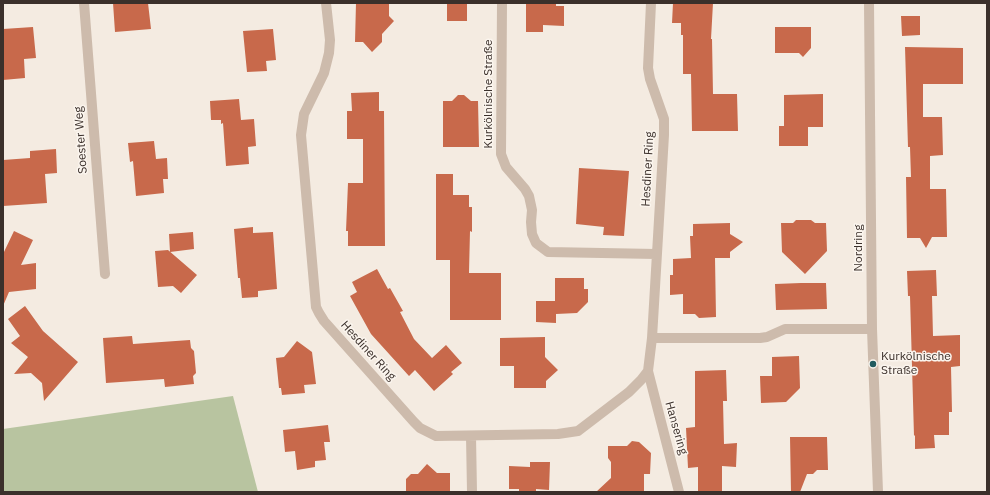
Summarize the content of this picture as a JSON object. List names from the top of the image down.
{
  "streets": {
    "street": [
      "Kurkölnische Straße",
      "Soester Weg",
      "Hesdiner Ring",
      "Nordring",
      "Hansering"
    ]
  },
  "crossings": [
    ["Kurkölnische Straße", "Hesdiner Ring"],
    ["Hesdiner Ring", "Hansering"]
  ],
  "places": ["Kurkölnische Straße"]
}
